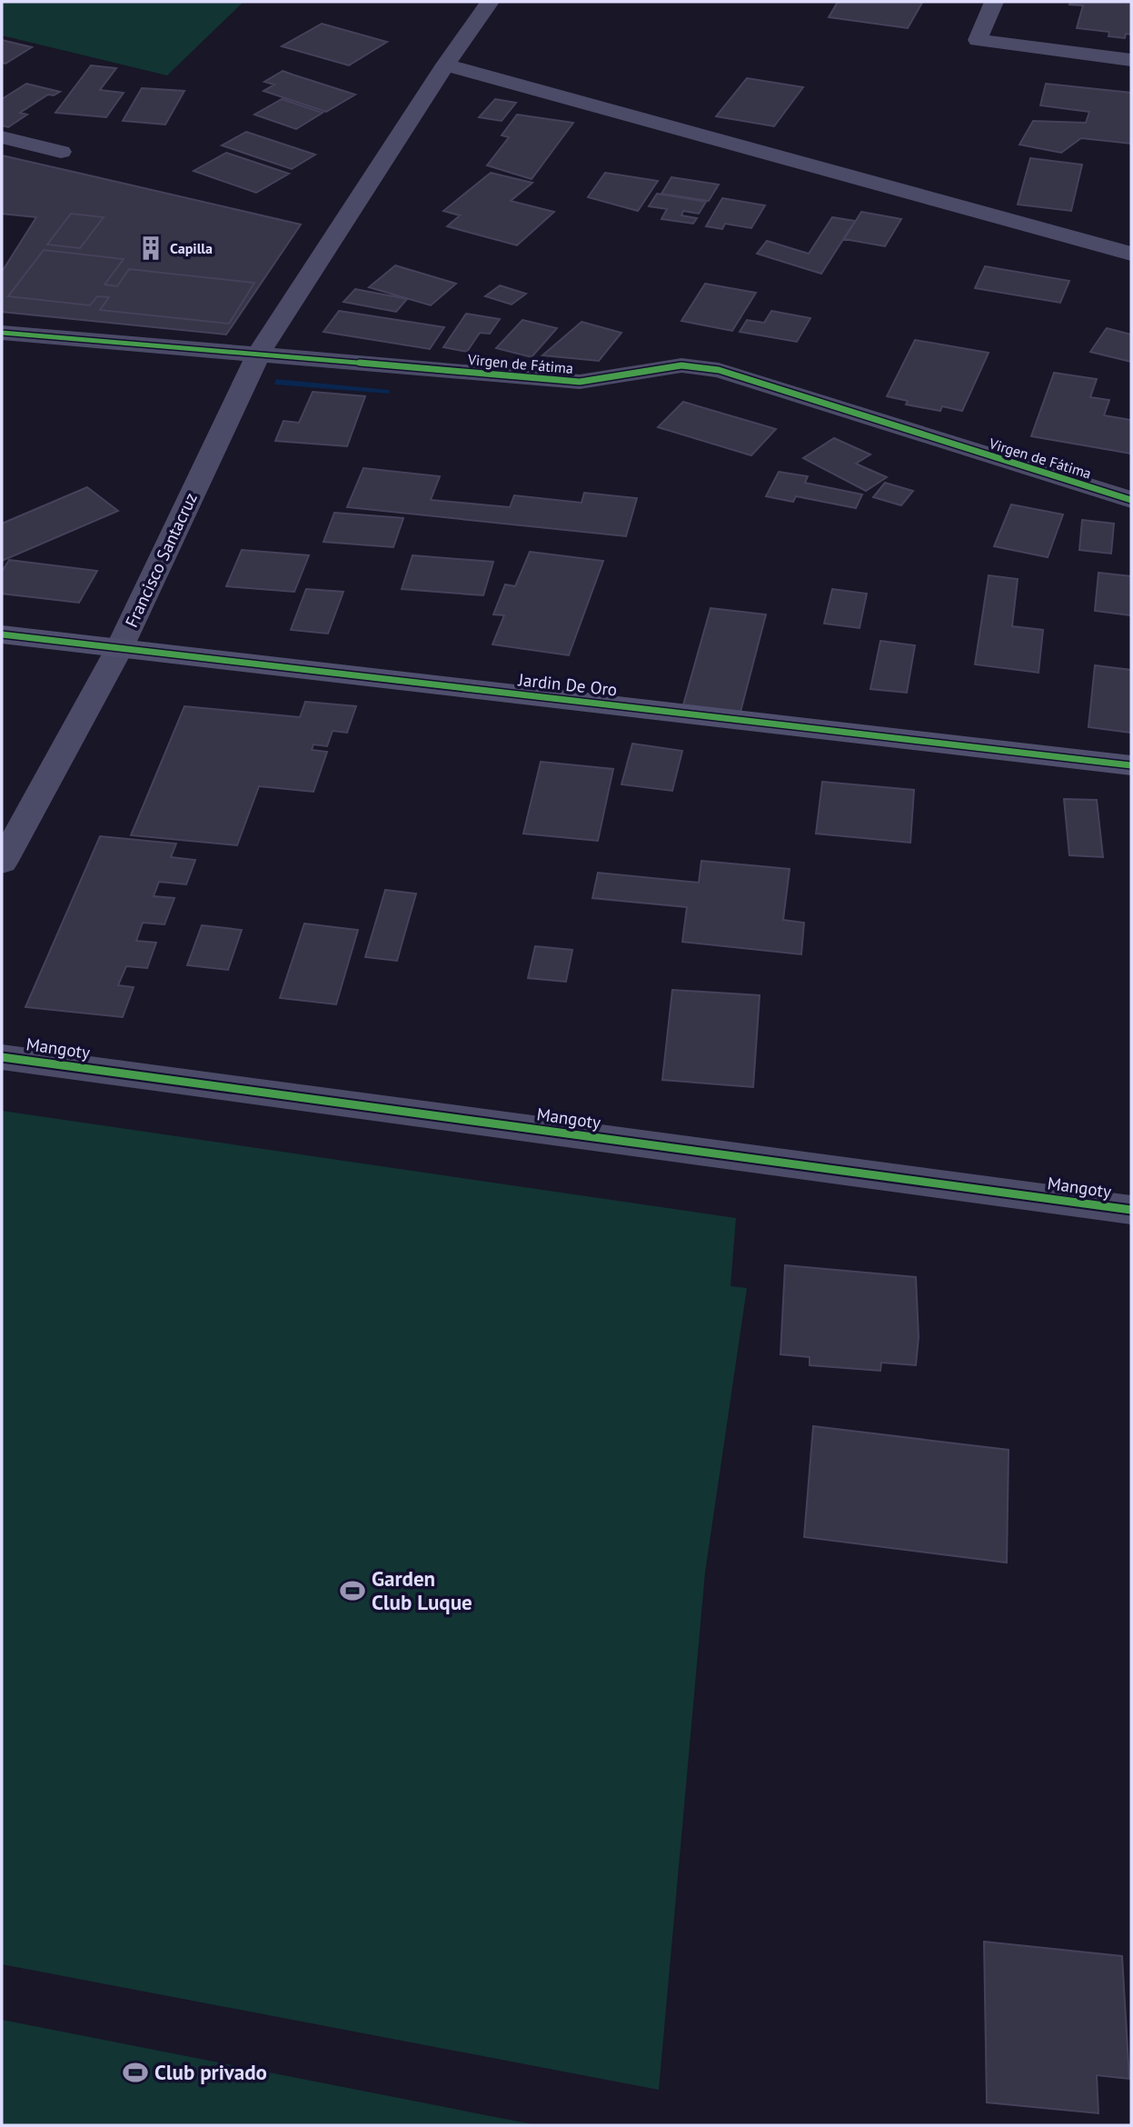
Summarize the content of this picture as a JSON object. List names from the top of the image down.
{
  "streets": {
    "street": [
      "Virgen de Fátima",
      "Francisco Santacruz",
      "Jardin De Oro",
      "Mangoty"
    ]
  },
  "crossings": [
    ["Virgen de Fátima", "Francisco Santacruz"],
    ["Francisco Santacruz", "Jardin De Oro"]
  ],
  "places": {
    "building": ["Capilla"],
    "sports": ["Garden Club Luque", "Club privado"]
  }
}
